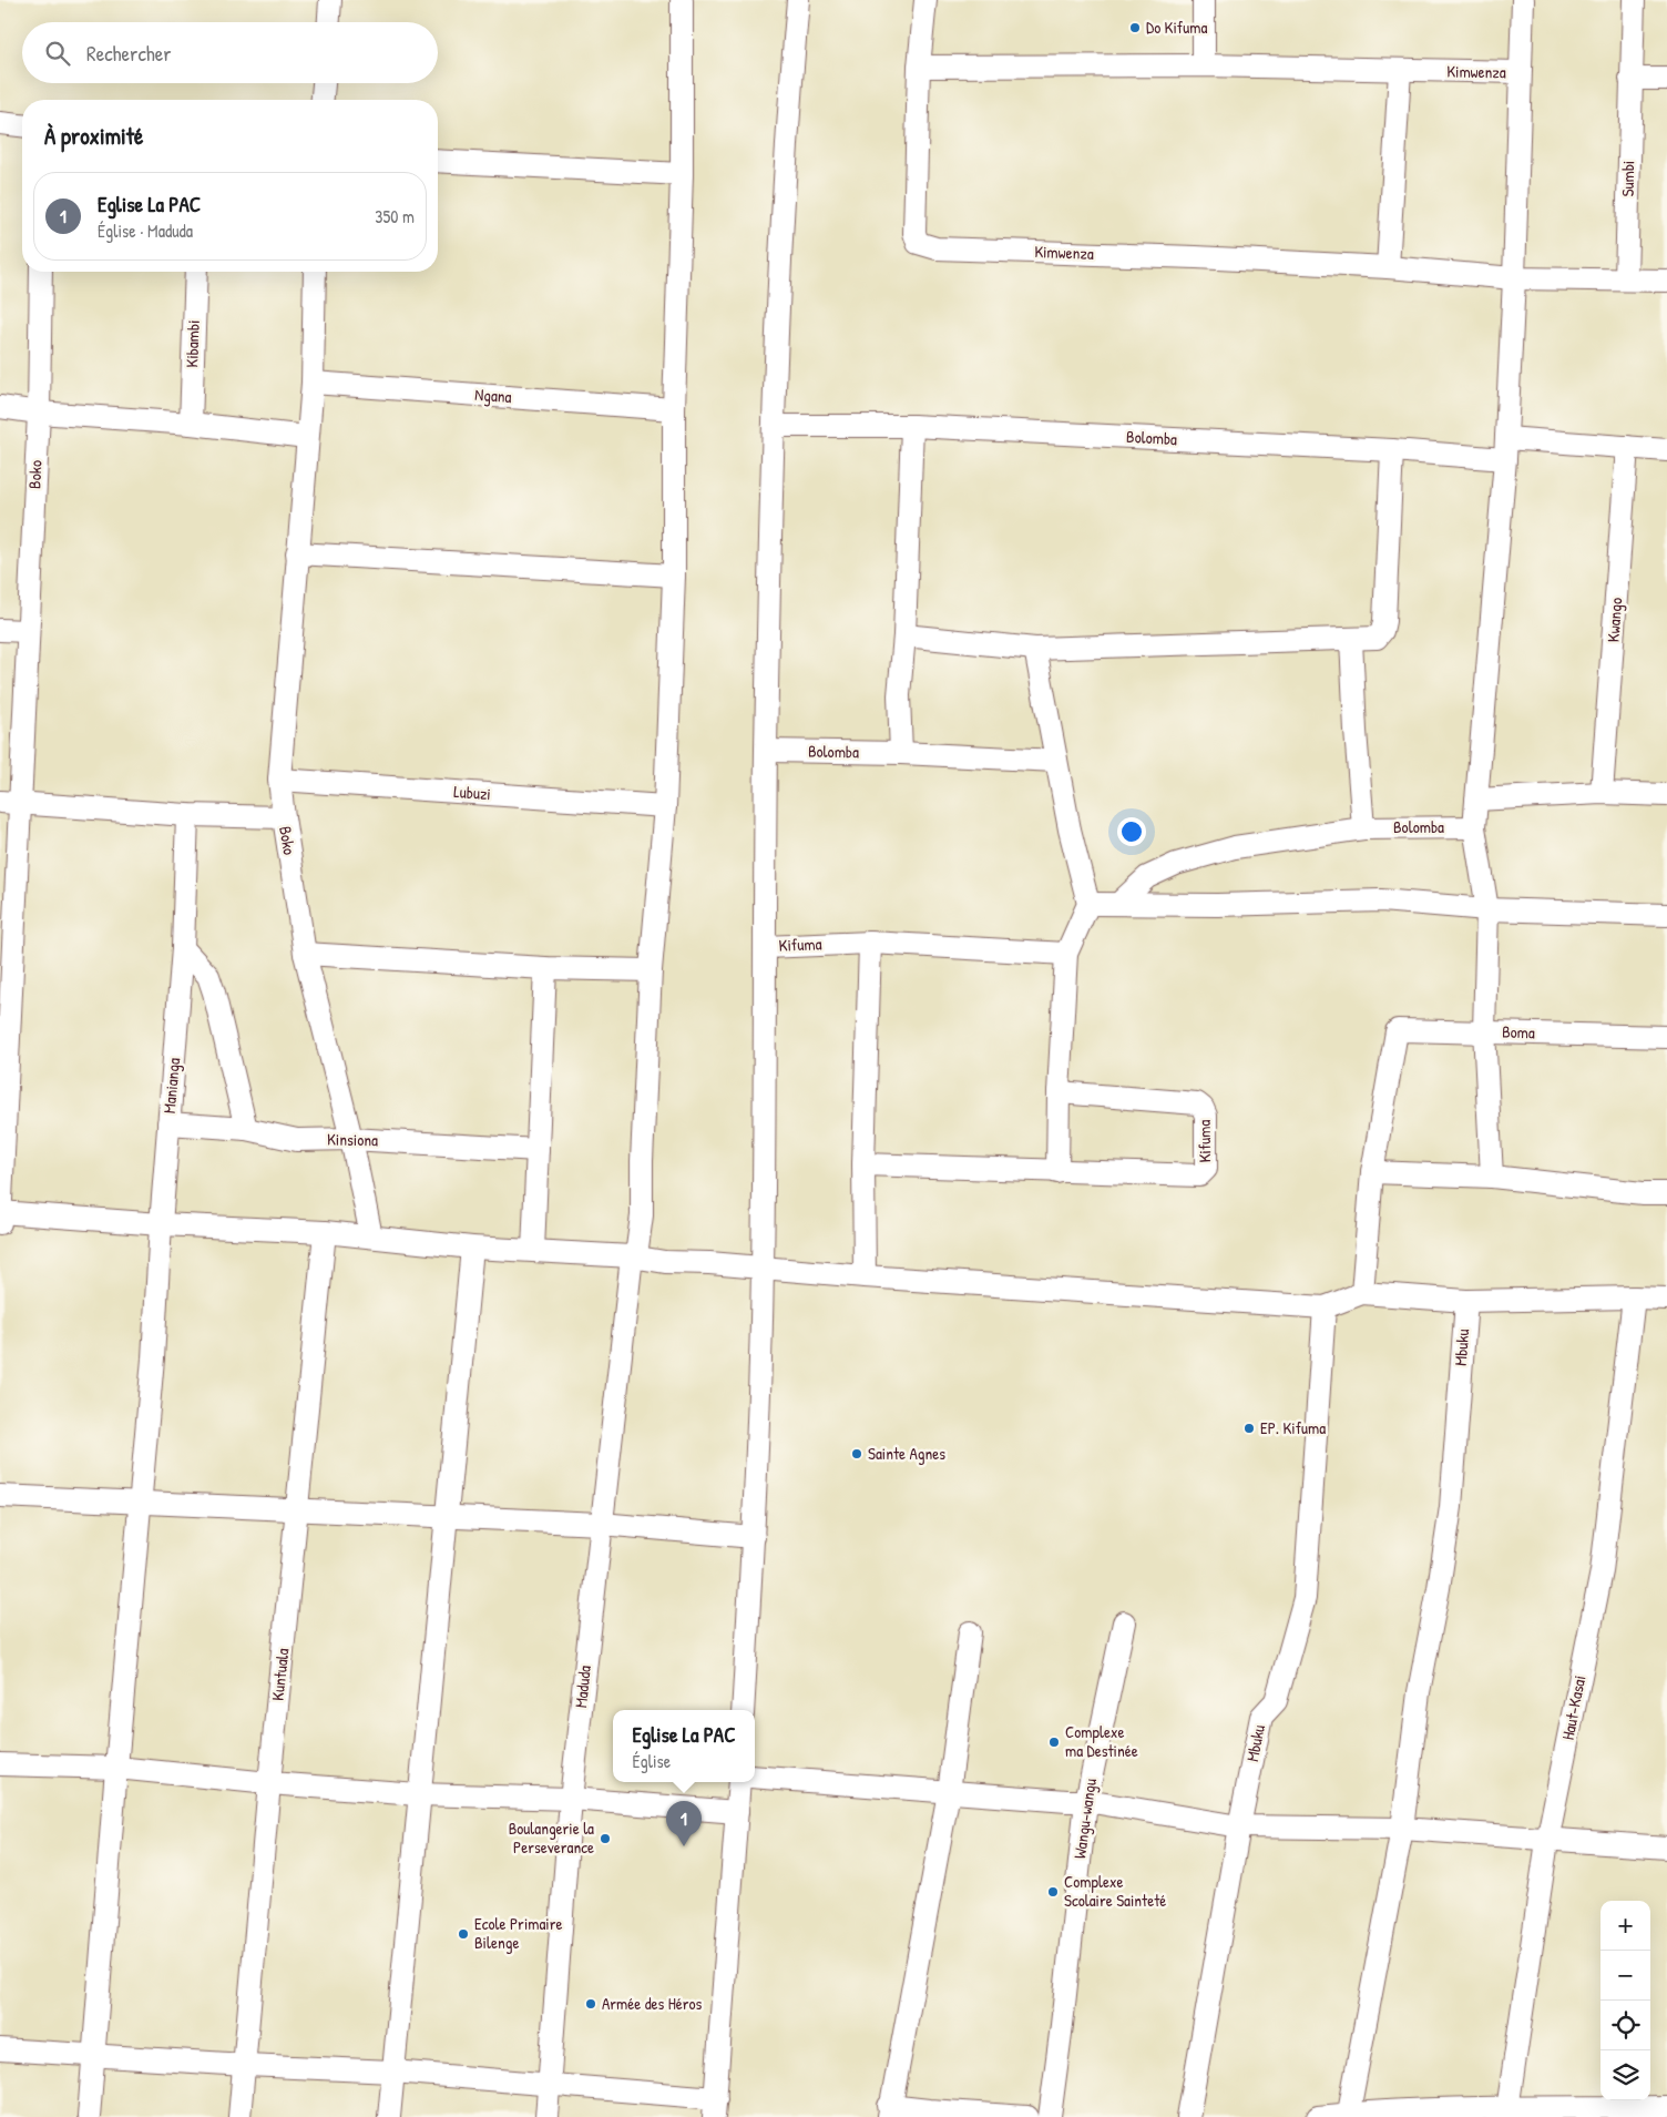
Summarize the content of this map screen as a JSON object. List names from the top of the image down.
{
  "streets": {
    "street": [
      "Kimwenza",
      "Sumbi",
      "Kibambi",
      "Ngana",
      "Bolomba",
      "Boko",
      "Kwango",
      "Lubuzi",
      "Kifuma",
      "Boma",
      "Manianga",
      "Kinsiona",
      "Mbuku",
      "Kuntuala",
      "Maduda",
      "Haut-Kasai",
      "Wangu-wangu"
    ]
  },
  "crossings": [
    ["Ngana", "Boko"],
    ["Ngana", "Maduda"],
    ["Boko", "Lubuzi"],
    ["Boko", "Kinsiona"],
    ["Lubuzi", "Maduda"],
    ["Manianga", "Kinsiona"]
  ],
  "places": [
    "Do Kifuma",
    "EP. Kifuma",
    "Sainte Agnes",
    "Complexe ma Destinée",
    "Boulangerie la Perseverance",
    "Complexe Scolaire Sainteté",
    "Ecole Primaire Bilenge",
    "Armée des Héros"
  ],
  "page": {
    "search": "Rechercher",
    "heading": "À proximité",
    "list": [
      {
        "mark": "1",
        "name": "Eglise La PAC",
        "note": "Église · Maduda",
        "value": "350 m"
      }
    ],
    "popup": ["Eglise La PAC", "Église"],
    "pins": "1",
    "map_buttons": ["+", "−"]
  }
}
